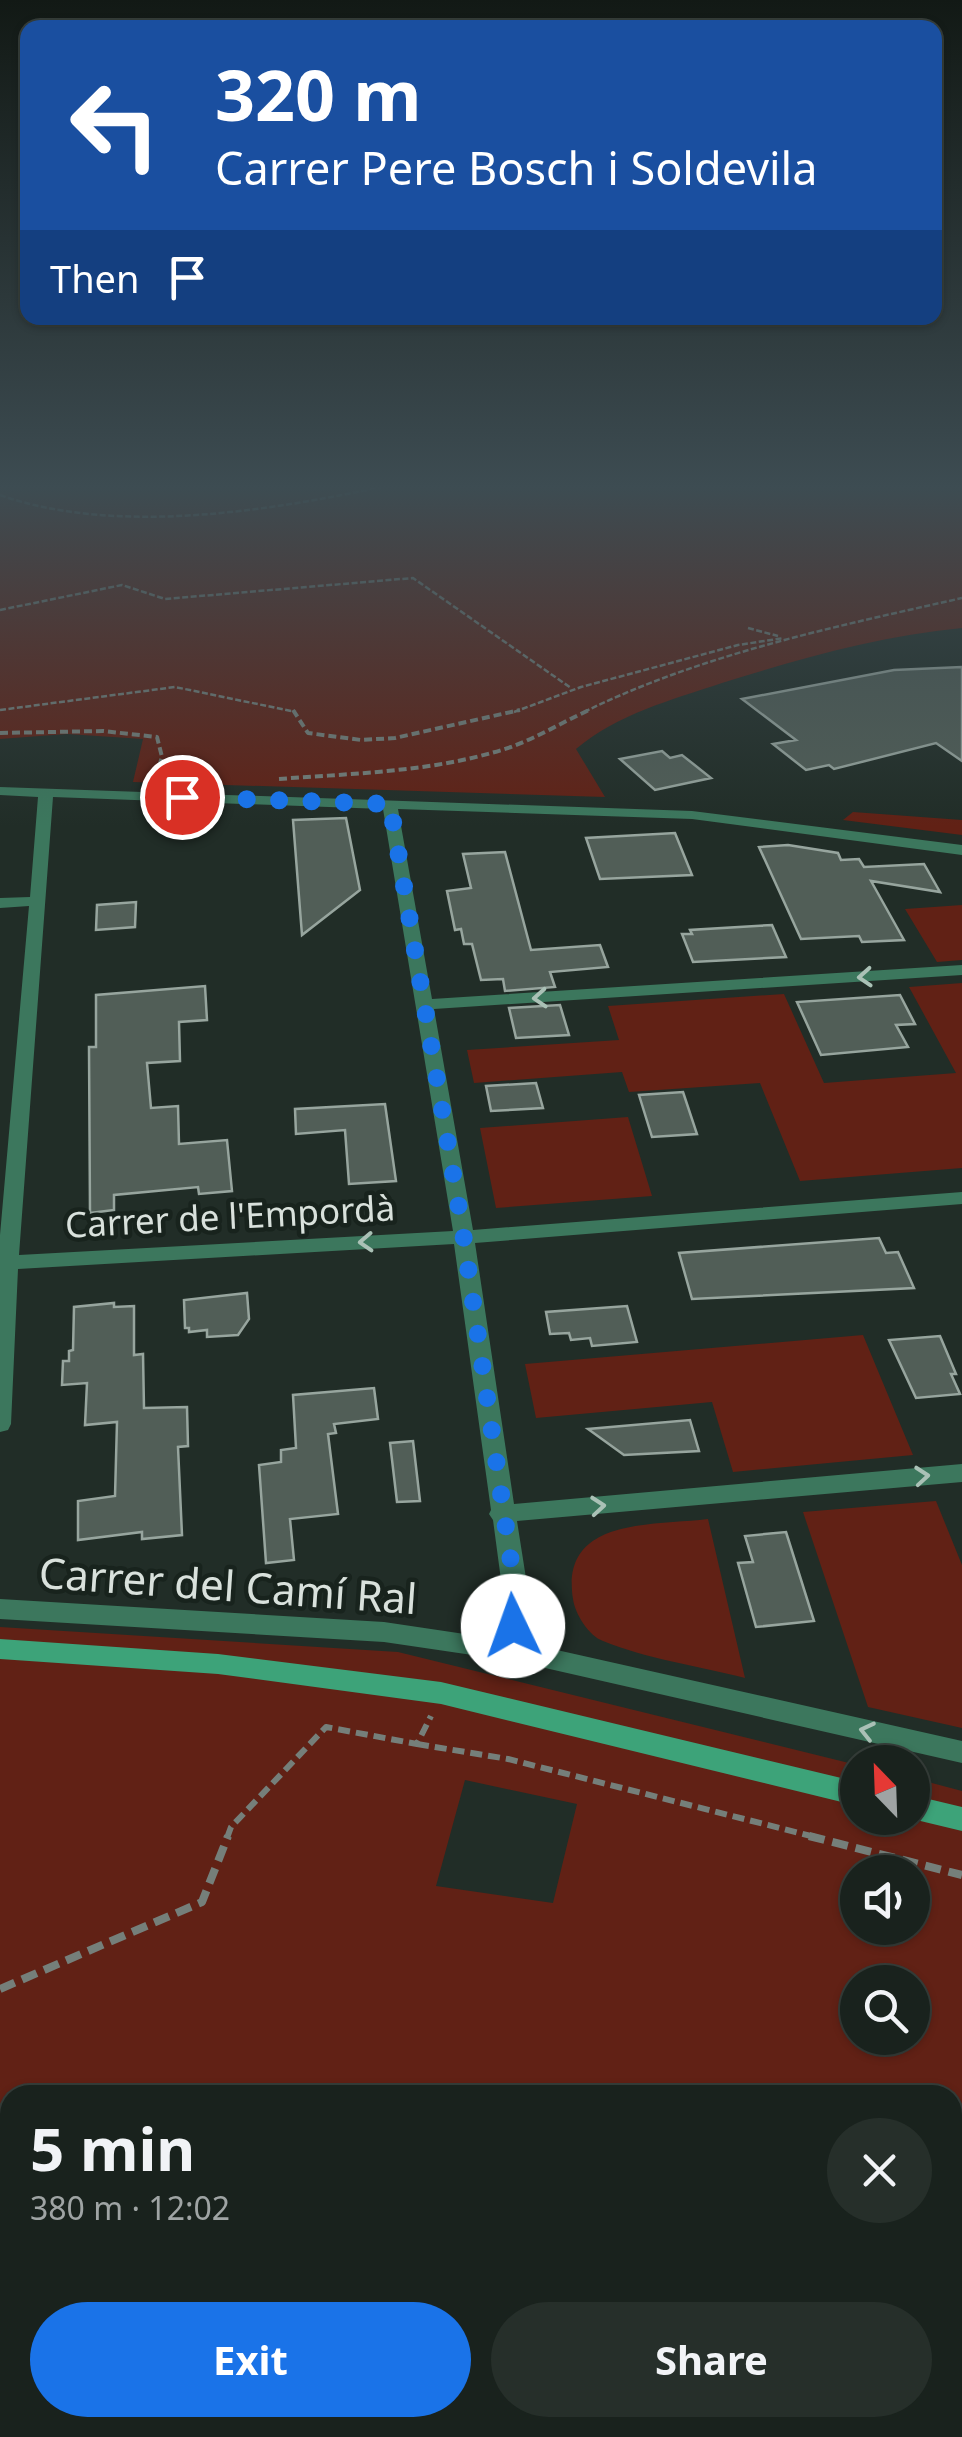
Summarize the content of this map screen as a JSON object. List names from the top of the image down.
{
  "streets": {
    "street": ["Carrer de l'Empordà", "Carrer del Camí Ral"]
  },
  "one_way": ["Carrer de l'Empordà"],
  "north": "top left",
  "page": {
    "turn": ["320 m", "Carrer Pere Bosch i Soldevila"],
    "then": "Then",
    "heading": ["5 min", "380 m · 12:02"],
    "buttons": ["Exit", "Share"]
  }
}
